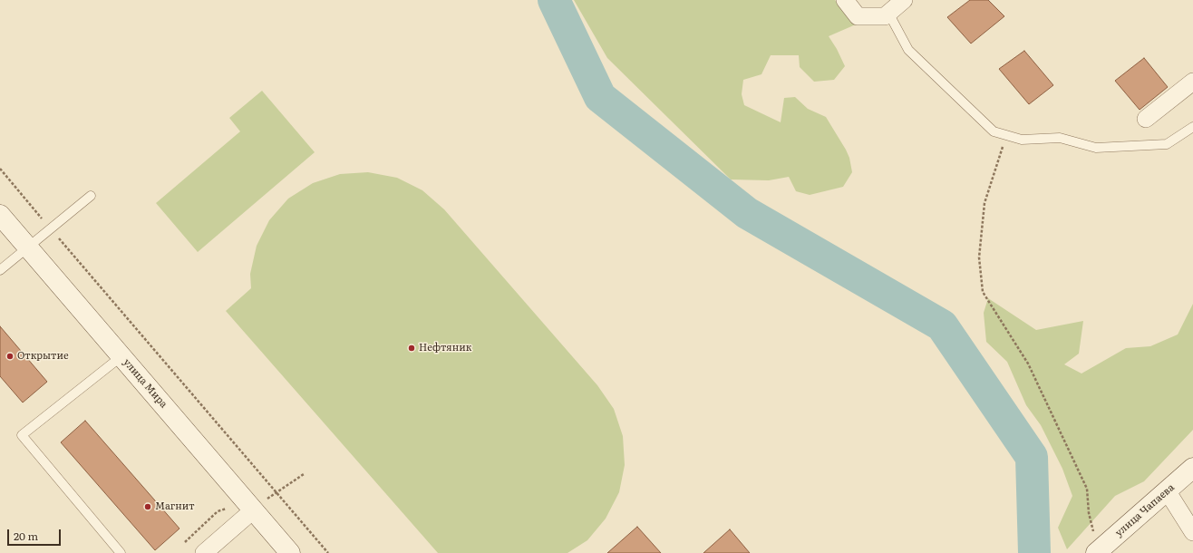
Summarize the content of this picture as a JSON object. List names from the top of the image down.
{
  "streets": {
    "street": ["улица Мира", "улица Чапаева"]
  },
  "places": ["Нефтяник", "Открытие", "Магнит"],
  "scale_bar": "20 m"
}
